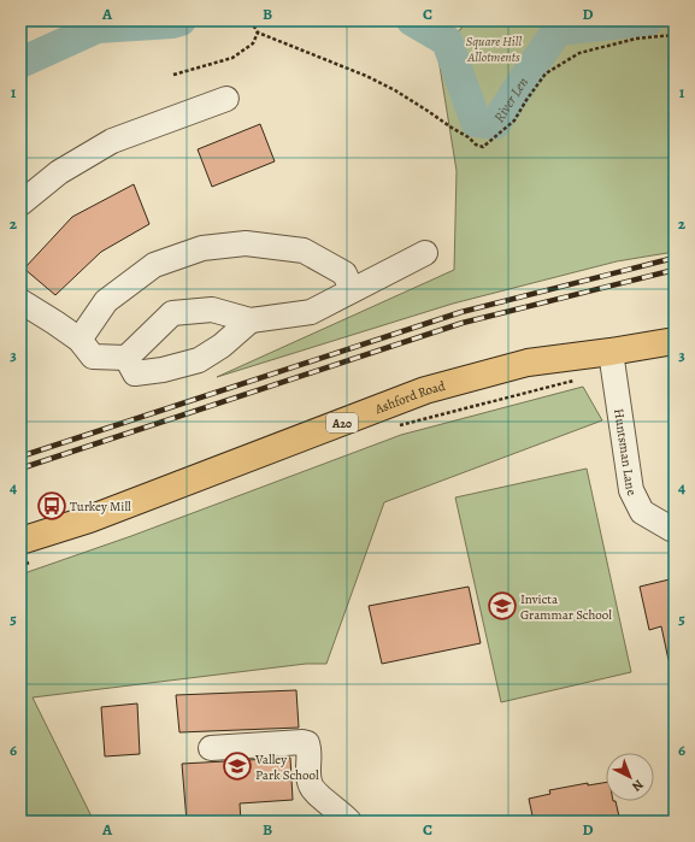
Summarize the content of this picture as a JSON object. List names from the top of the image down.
{
  "streets": {
    "main road": ["Ashford Road", "A20"],
    "street": ["Huntsman Lane"]
  },
  "crossings": [
    ["Ashford Road", "Huntsman Lane"]
  ],
  "water": ["River Len"],
  "parks": ["Square Hill Allotments"],
  "places": {
    "bus stop": ["Turkey Mill"],
    "school or university": ["Invicta Grammar School", "Valley Park School"]
  },
  "north": "bottom right",
  "grid": {
    "columns": [
      "A",
      "B",
      "C",
      "D"
    ],
    "rows": [
      "1",
      "2",
      "3",
      "4",
      "5",
      "6"
    ]
  }
}
